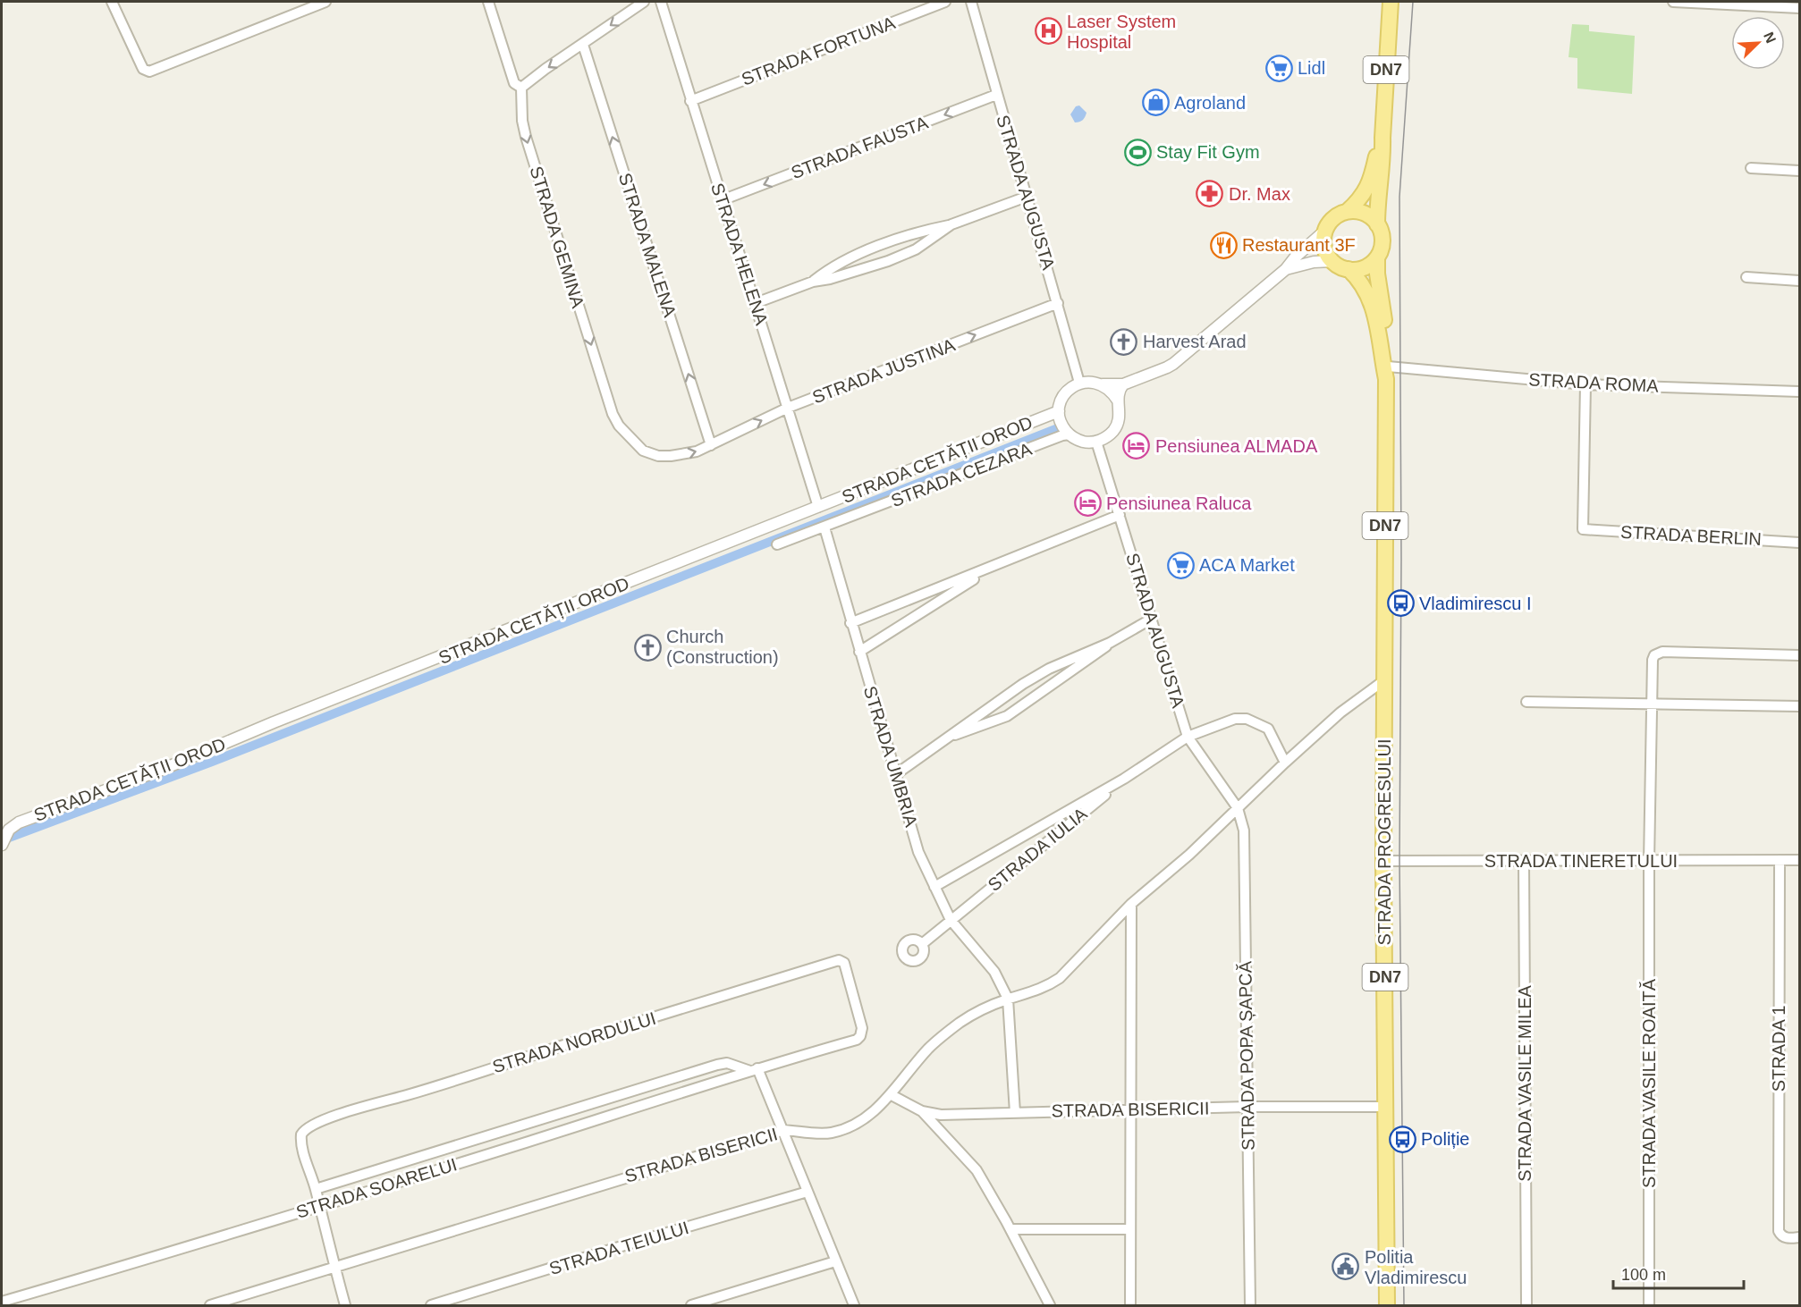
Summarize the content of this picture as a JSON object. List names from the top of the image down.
{
  "streets": {
    "main road": ["DN7", "STRADA PROGRESULUI"],
    "street": [
      "STRADA FORTUNA",
      "STRADA FAUSTA",
      "STRADA AUGUSTA",
      "STRADA GEMINA",
      "STRADA MALENA",
      "STRADA HELENA",
      "STRADA JUSTINA",
      "STRADA ROMA",
      "STRADA CETĂȚII OROD",
      "STRADA CEZARA",
      "STRADA BERLIN",
      "STRADA UMBRIA",
      "STRADA IULIA",
      "STRADA TINERETULUI",
      "STRADA NORDULUI",
      "STRADA 1",
      "STRADA POPA ȘAPCĂ",
      "STRADA VASILE MILEA",
      "STRADA VASILE ROAITĂ",
      "STRADA BISERICII",
      "STRADA SOARELUI",
      "STRADA TEIULUI"
    ]
  },
  "crossings": [
    ["STRADA FORTUNA", "STRADA HELENA"],
    ["DN7", "STRADA PROGRESULUI"],
    ["STRADA FAUSTA", "STRADA AUGUSTA"],
    ["STRADA FAUSTA", "STRADA HELENA"],
    ["STRADA AUGUSTA", "STRADA JUSTINA"],
    ["STRADA AUGUSTA", "STRADA CETĂȚII OROD"],
    ["STRADA AUGUSTA", "STRADA CEZARA"],
    ["STRADA AUGUSTA", "STRADA IULIA"],
    ["STRADA AUGUSTA", "STRADA POPA ȘAPCĂ"],
    ["STRADA GEMINA", "STRADA MALENA"],
    ["STRADA GEMINA", "STRADA JUSTINA"],
    ["STRADA MALENA", "STRADA JUSTINA"],
    ["STRADA HELENA", "STRADA JUSTINA"],
    ["STRADA HELENA", "STRADA CETĂȚII OROD"],
    ["STRADA ROMA", "STRADA BERLIN"],
    ["STRADA ROMA", "STRADA PROGRESULUI"],
    ["STRADA CETĂȚII OROD", "STRADA CEZARA"],
    ["STRADA UMBRIA", "STRADA IULIA"],
    ["STRADA PROGRESULUI", "STRADA TINERETULUI"],
    ["STRADA PROGRESULUI", "STRADA BISERICII"],
    ["STRADA TINERETULUI", "STRADA 1"],
    ["STRADA TINERETULUI", "STRADA VASILE MILEA"],
    ["STRADA TINERETULUI", "STRADA VASILE ROAITĂ"],
    ["STRADA NORDULUI", "STRADA BISERICII"],
    ["STRADA NORDULUI", "STRADA SOARELUI"],
    ["STRADA POPA ȘAPCĂ", "STRADA BISERICII"]
  ],
  "one_way": [
    "STRADA FAUSTA",
    "STRADA GEMINA",
    "STRADA MALENA",
    "STRADA JUSTINA"
  ],
  "places": {
    "hospital": ["Laser System Hospital"],
    "supermarket": ["Lidl", "ACA Market"],
    "shop": ["Agroland"],
    "sports": ["Stay Fit Gym"],
    "pharmacy": ["Dr. Max"],
    "restaurant": ["Restaurant 3F"],
    "church": ["Harvest Arad", "Church (Construction)"],
    "hotel": ["Pensiunea ALMADA", "Pensiunea Raluca"],
    "bus stop": ["Vladimirescu I", "Poliție"],
    "public building": ["Politia Vladimirescu"]
  },
  "scale_bar": "100 m",
  "north": "top right"
}
